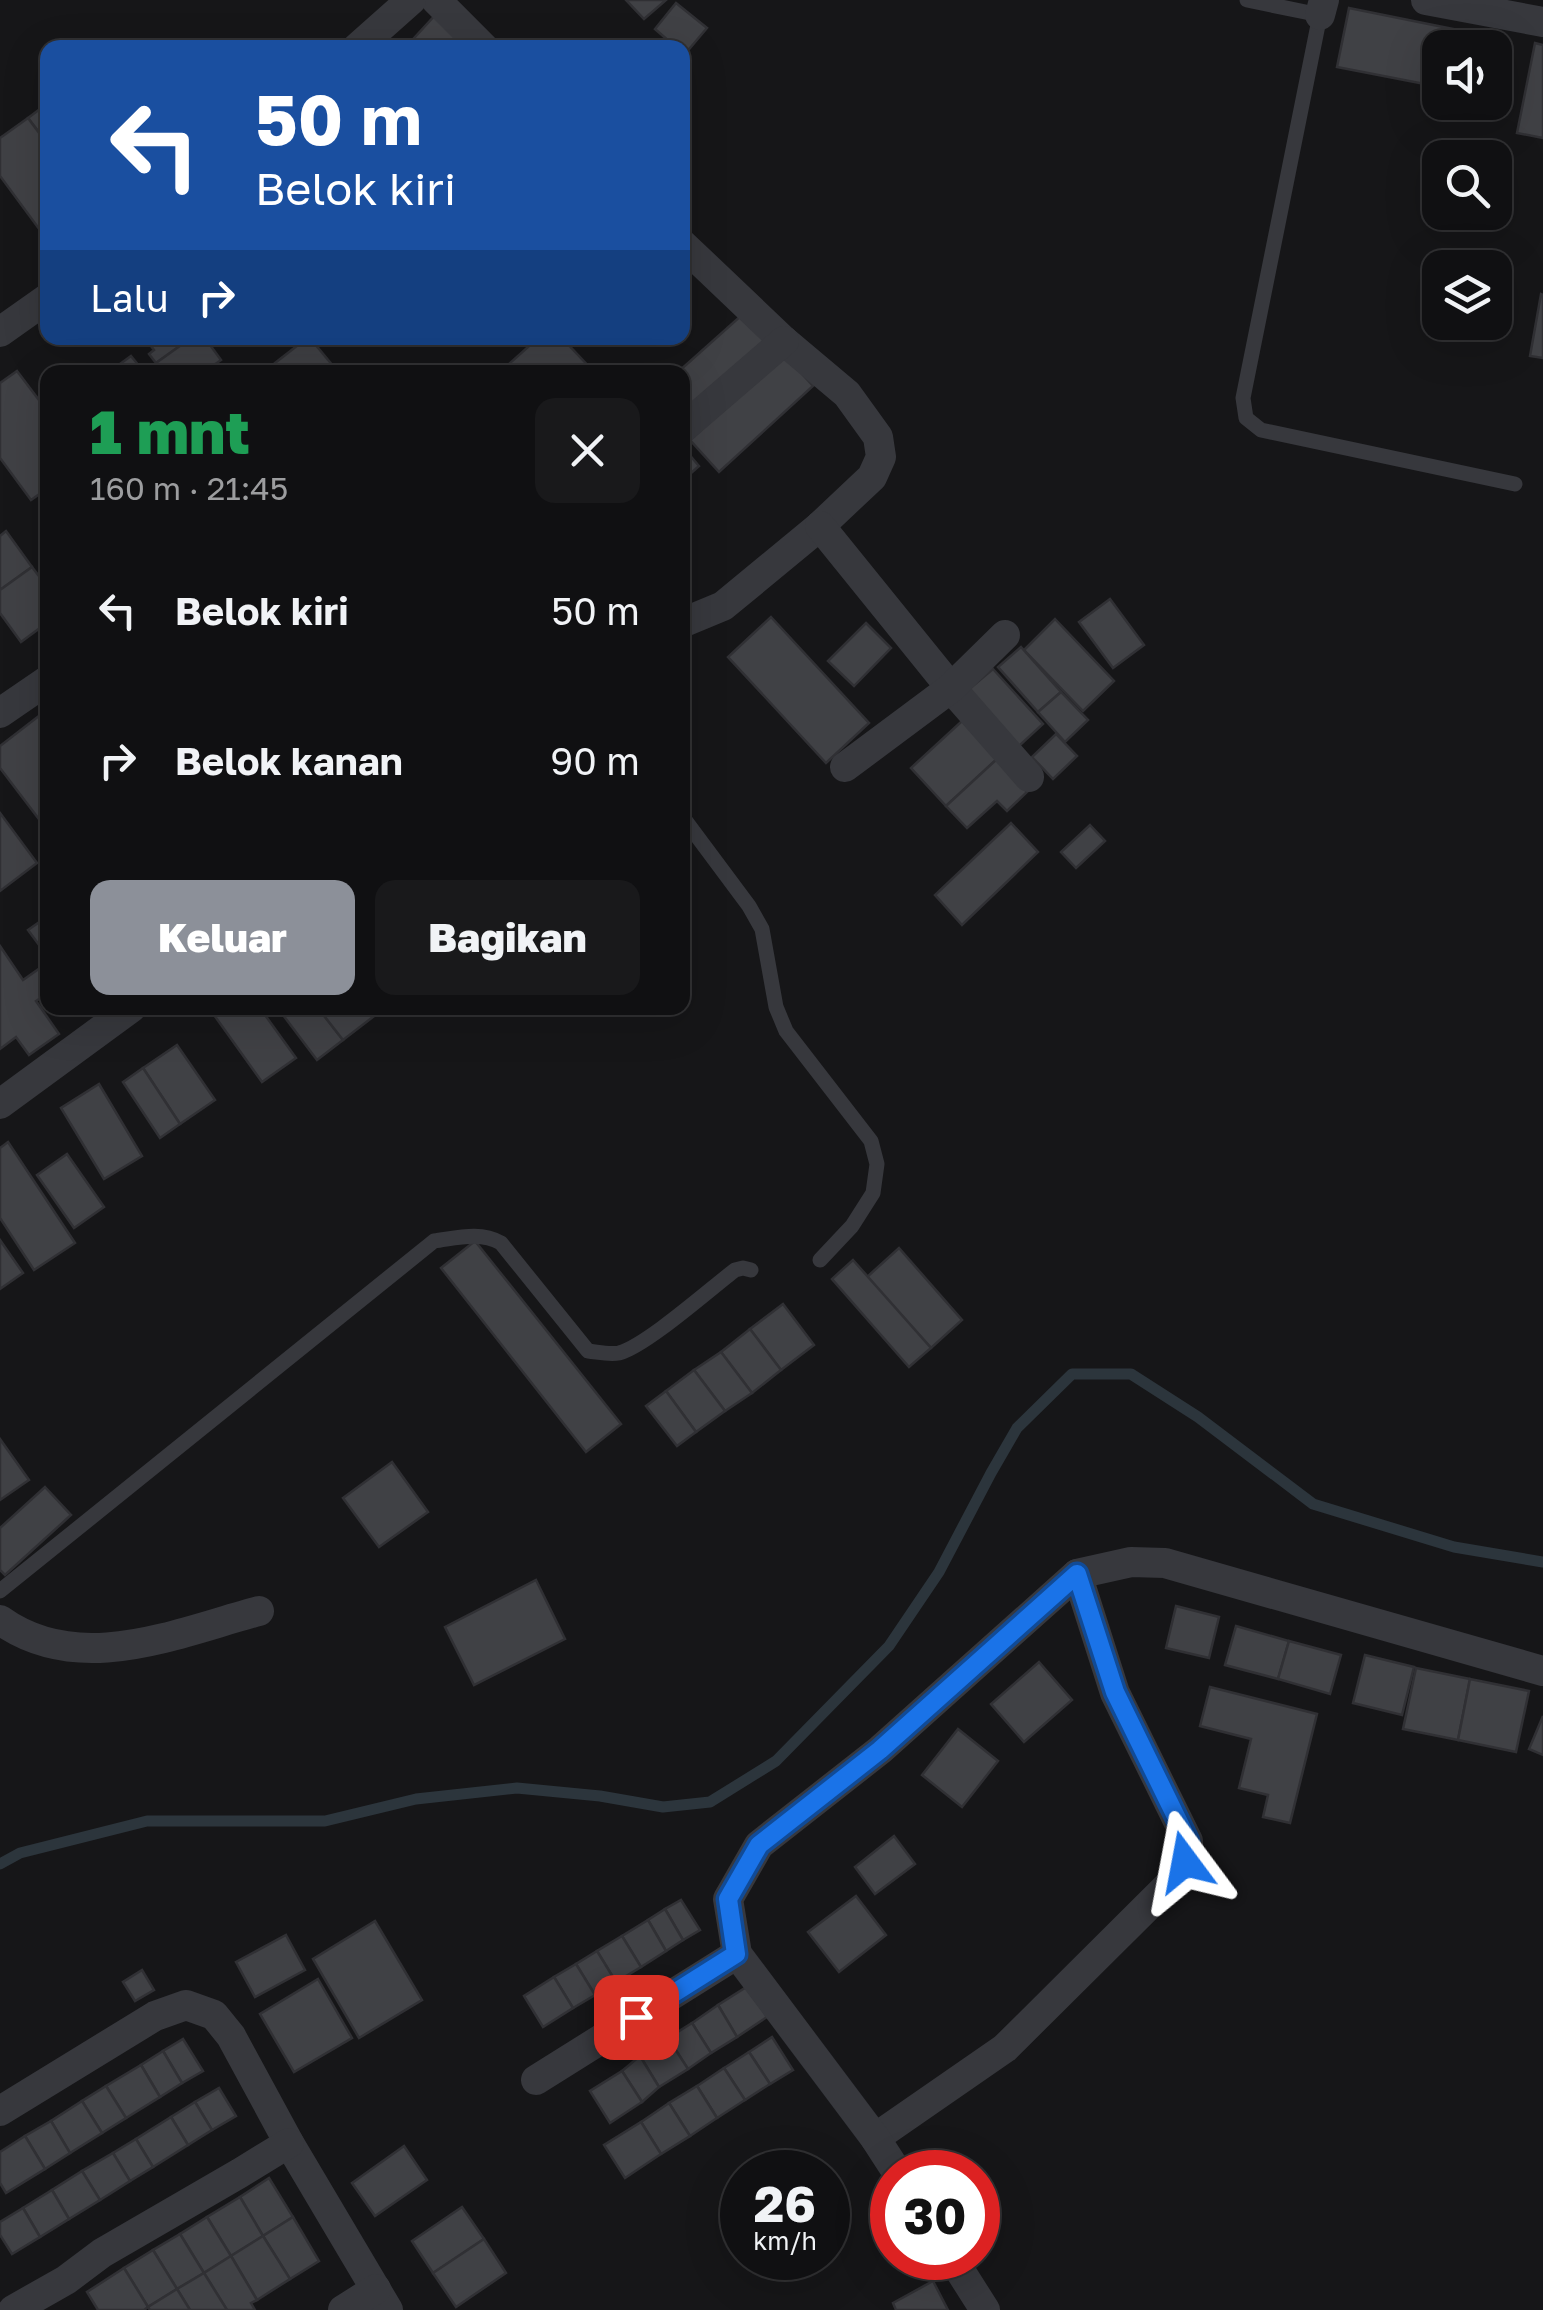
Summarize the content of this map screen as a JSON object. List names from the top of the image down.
{
  "page": {
    "turn": ["50 m", "Belok kiri"],
    "then": "Lalu",
    "heading": ["1 mnt", "160 m · 21:45"],
    "list": [
      {
        "name": "Belok kiri",
        "value": "50 m"
      },
      {
        "name": "Belok kanan",
        "value": "90 m"
      }
    ],
    "buttons": ["Keluar", "Bagikan"],
    "speed": "26 km/h",
    "limit": "30"
  }
}
